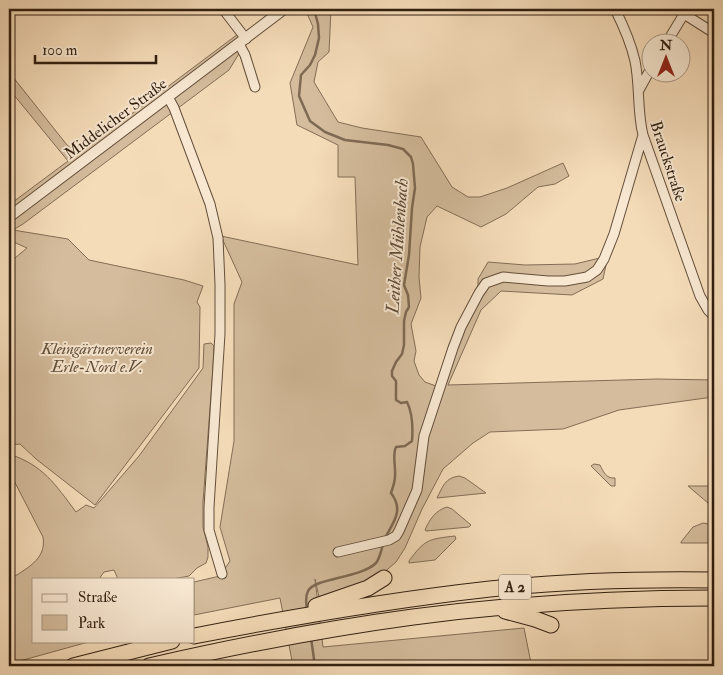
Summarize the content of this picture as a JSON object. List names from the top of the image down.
{
  "streets": {
    "highway": ["A 2"],
    "street": ["Middelicher Straße", "Brauckstraße"]
  },
  "water": ["Leither Mühlenbach"],
  "parks": ["Kleingärtnerverein Erle-Nord e.V."],
  "legend": ["Straße", "Park"],
  "scale_bar": "100 m",
  "north": "top"
}
